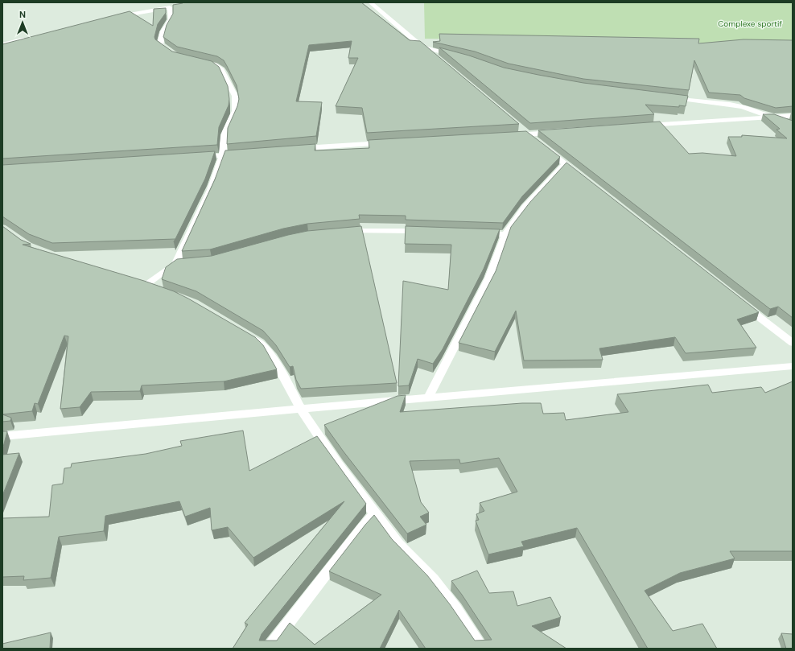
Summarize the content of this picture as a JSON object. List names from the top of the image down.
{
  "parks": ["Complexe sportif"],
  "north": "top"
}
